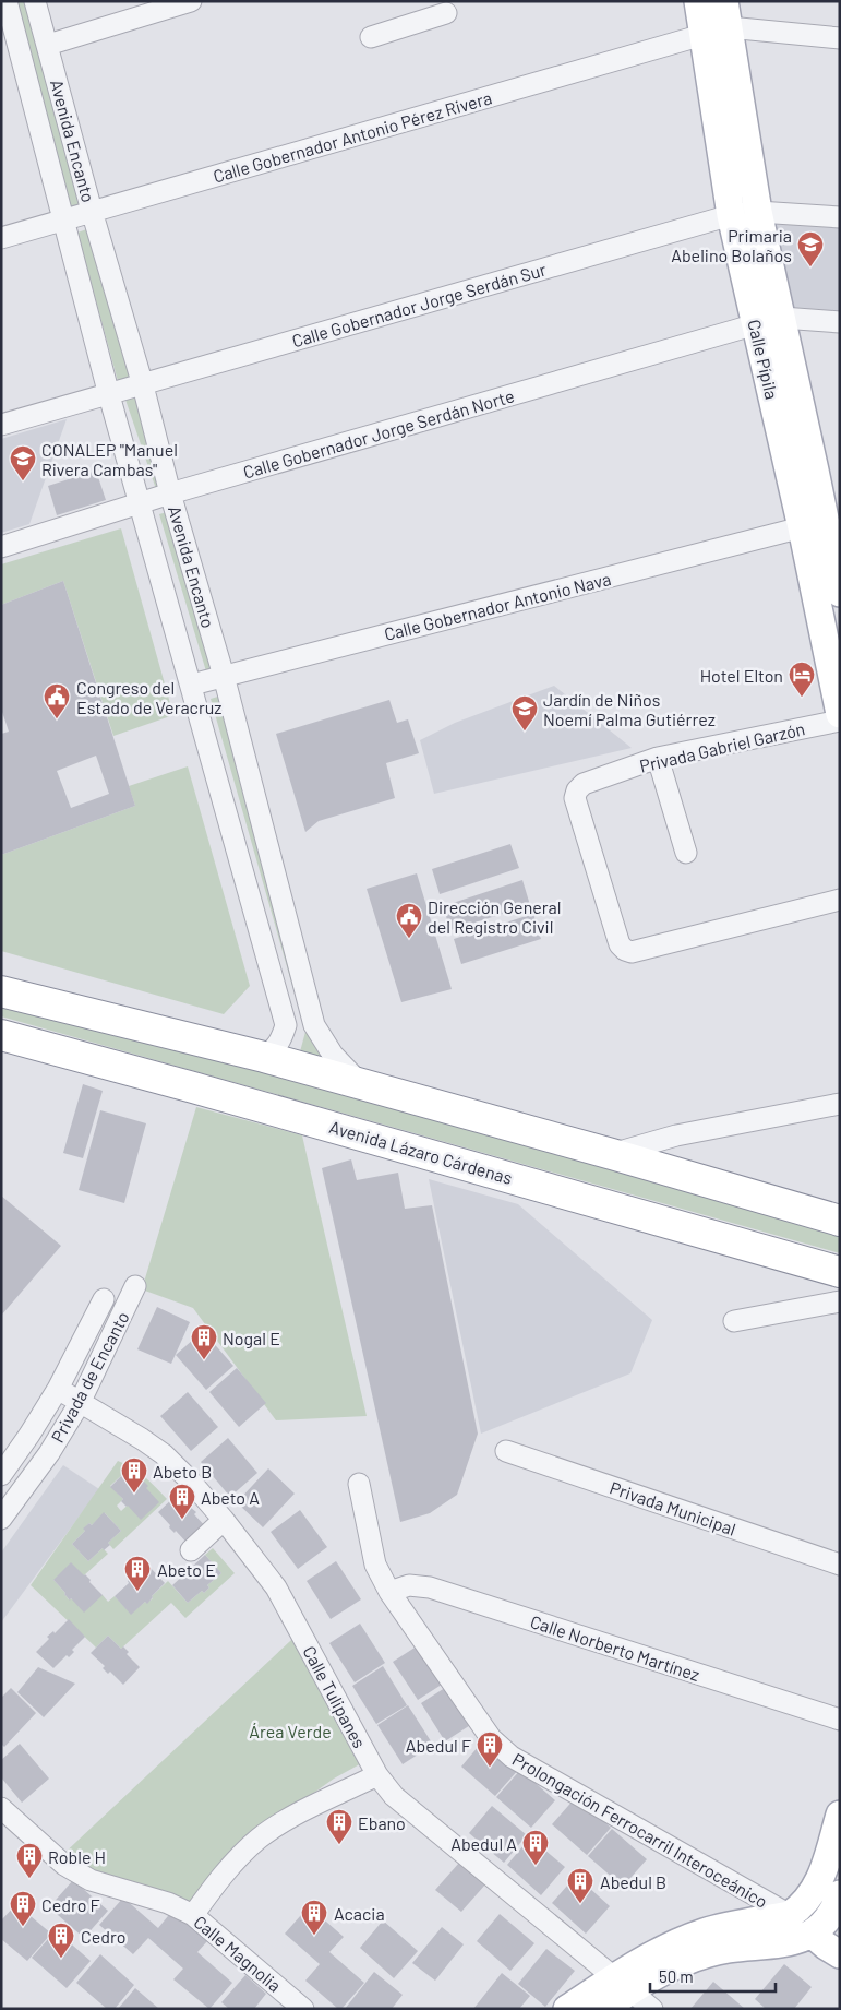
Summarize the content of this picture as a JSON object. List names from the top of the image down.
{
  "streets": {
    "highway": ["Avenida Lázaro Cárdenas"],
    "main road": ["Calle Pípila"],
    "street": [
      "Calle Gobernador Antonio Pérez Rivera",
      "Avenida Encanto",
      "Calle Gobernador Jorge Serdán Sur",
      "Calle Gobernador Jorge Serdán Norte",
      "Calle Gobernador Antonio Nava",
      "Privada Gabriel Garzón",
      "Privada de Encanto",
      "Privada Municipal",
      "Calle Norberto Martínez",
      "Calle Tulipanes",
      "Prolongación Ferrocarril Interoceánico",
      "Calle Magnolia"
    ]
  },
  "crossings": [
    ["Calle Gobernador Antonio Pérez Rivera", "Avenida Encanto"],
    ["Calle Gobernador Antonio Pérez Rivera", "Calle Pípila"],
    ["Avenida Encanto", "Calle Gobernador Jorge Serdán Sur"],
    ["Avenida Encanto", "Calle Gobernador Jorge Serdán Norte"],
    ["Avenida Encanto", "Calle Gobernador Antonio Nava"],
    ["Calle Gobernador Jorge Serdán Sur", "Calle Pípila"],
    ["Calle Pípila", "Calle Gobernador Jorge Serdán Norte"],
    ["Calle Pípila", "Calle Gobernador Antonio Nava"],
    ["Privada de Encanto", "Calle Tulipanes"],
    ["Calle Norberto Martínez", "Prolongación Ferrocarril Interoceánico"]
  ],
  "parks": ["Área Verde"],
  "places": {
    "school or university": ["Primaria Abelino Bolaños", "CONALEP \"Manuel Rivera Cambas\"", "Jardín de Niños Noemí Palma Gutiérrez"],
    "hotel": ["Hotel Elton"],
    "public building": ["Congreso del Estado de Veracruz", "Dirección General del Registro Civil"],
    "building": [
      "Nogal E",
      "Abeto B",
      "Abeto A",
      "Abeto E",
      "Abedul F",
      "Ebano",
      "Abedul A",
      "Roble H",
      "Abedul B",
      "Cedro F",
      "Acacia",
      "Cedro"
    ]
  },
  "scale_bar": "50 m"
}
